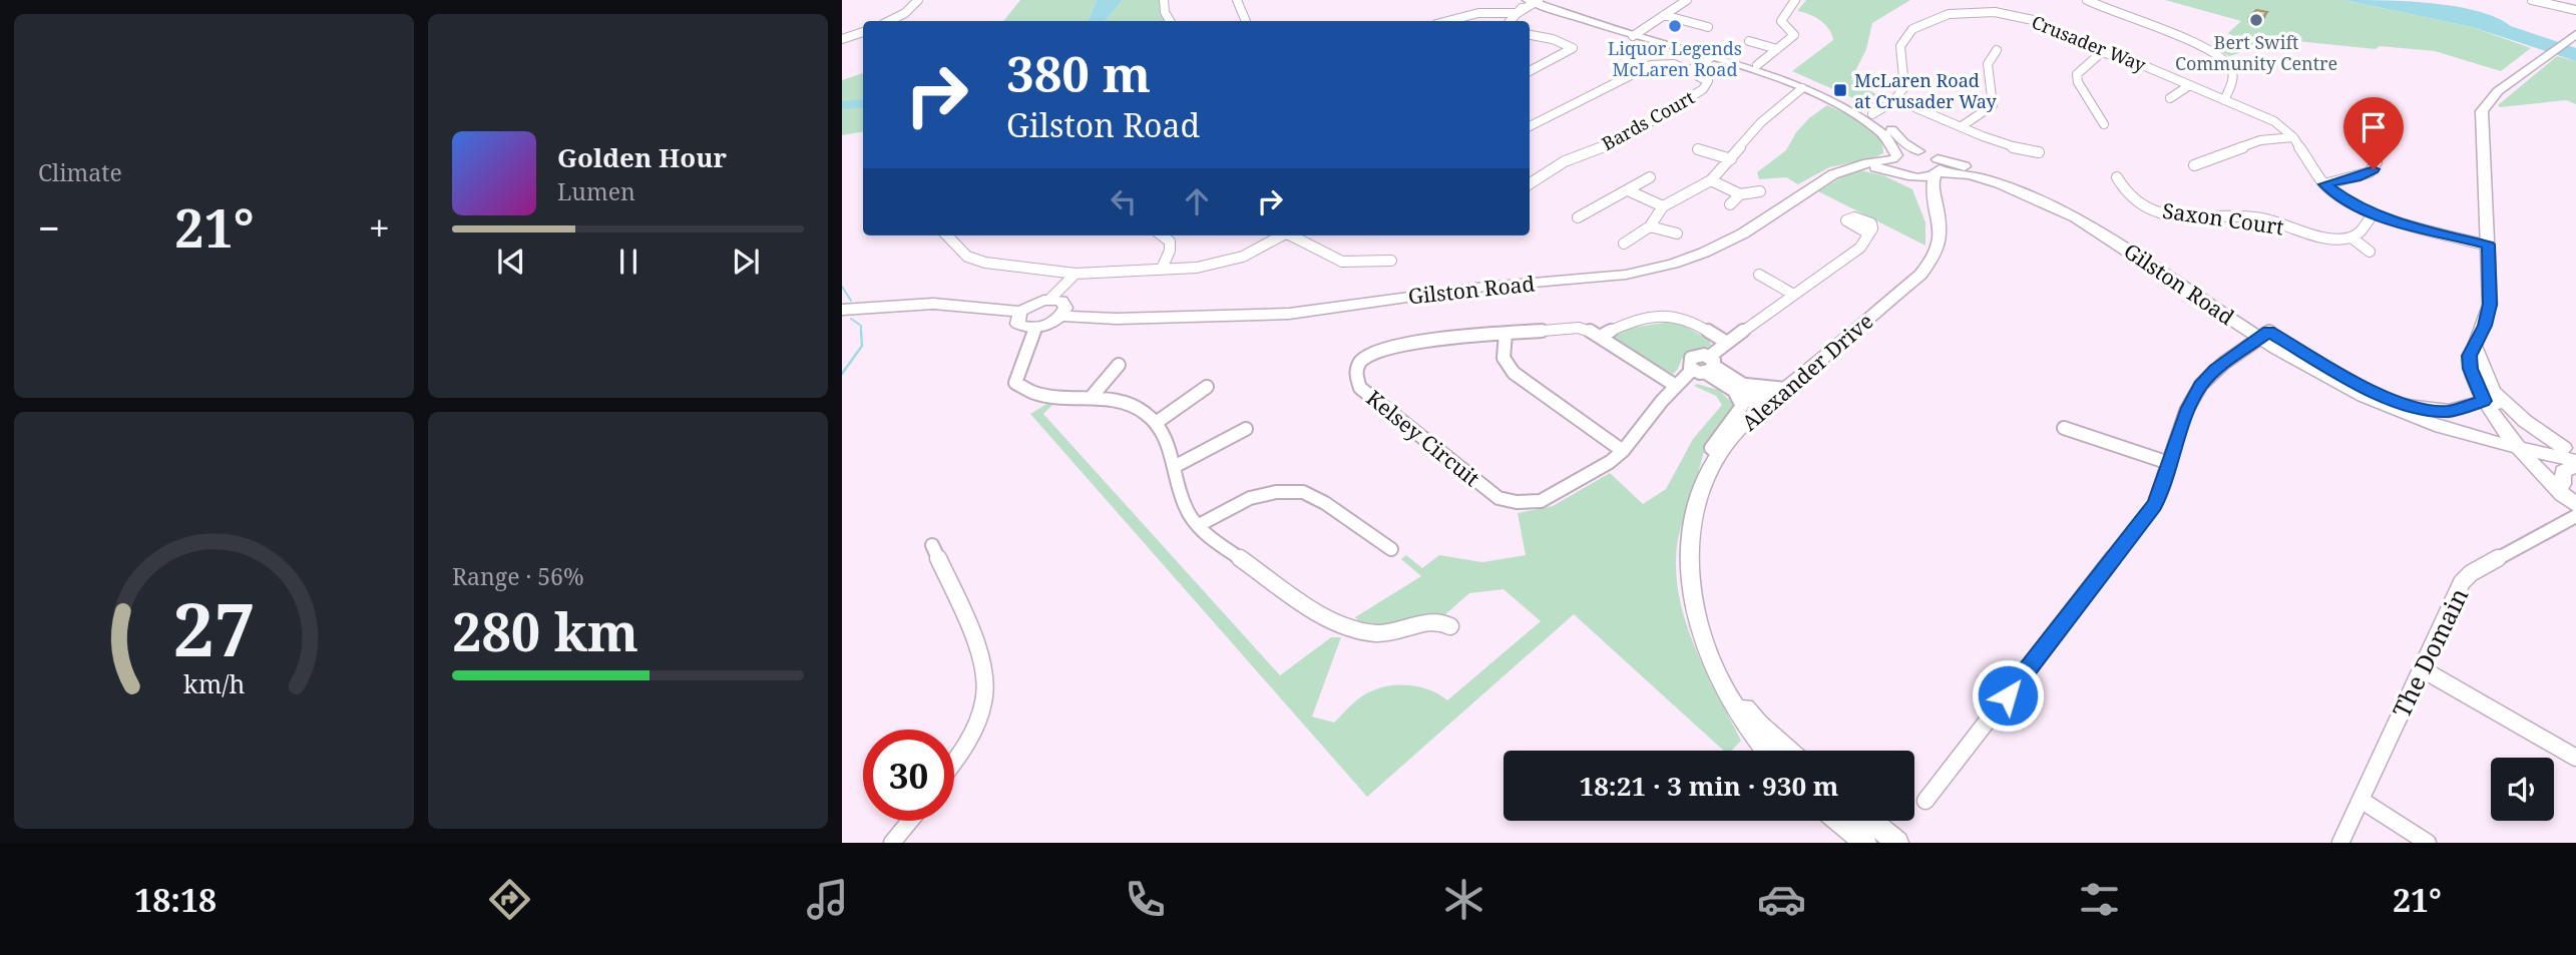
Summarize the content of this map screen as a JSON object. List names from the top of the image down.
{
  "streets": {
    "main road": ["Gilston Road", "Alexander Drive"],
    "street": [
      "Crusader Way",
      "Bards Court",
      "Saxon Court",
      "Kelsey Circuit",
      "The Domain"
    ]
  },
  "crossings": [
    ["Gilston Road", "Alexander Drive"]
  ],
  "places": {
    "other": ["Bert Swift Community Centre", "Liquor Legends McLaren Road"],
    "transit": ["McLaren Road at Crusader Way"]
  },
  "page": {
    "tile": [
      "Climate",
      ["Range · 56%", "280 km"]
    ],
    "turn": ["380 m", "Gilston Road"],
    "song": ["Golden Hour", "Lumen"],
    "heat": ["−", "21°", "+"],
    "limit": "30",
    "trip": "18:21 · 3 min · 930 m",
    "tabs": ["18:18", "21°"],
    "gauge": ["27", "km/h"]
  }
}
